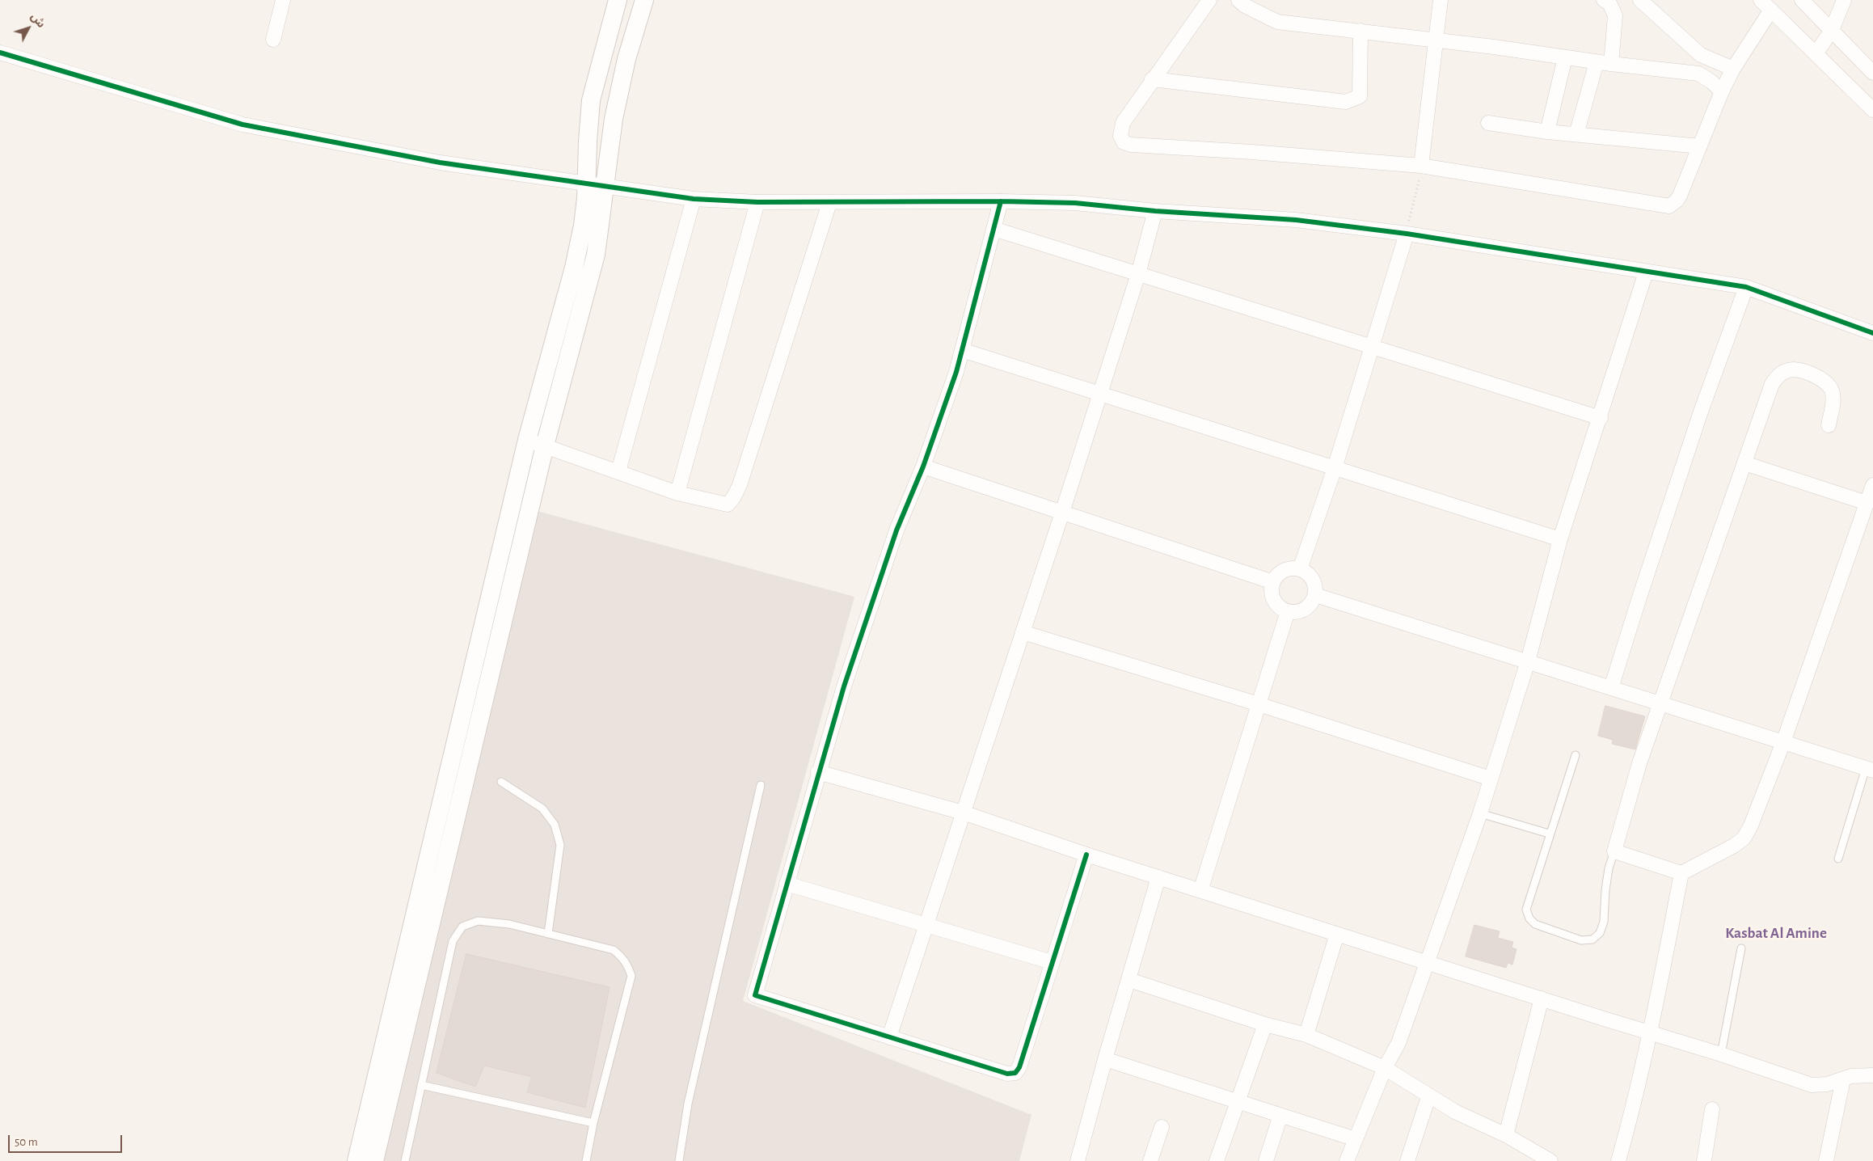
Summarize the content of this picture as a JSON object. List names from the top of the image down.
{
  "districts": ["Kasbat Al Amine"],
  "scale_bar": "50 m",
  "north": "top right"
}
